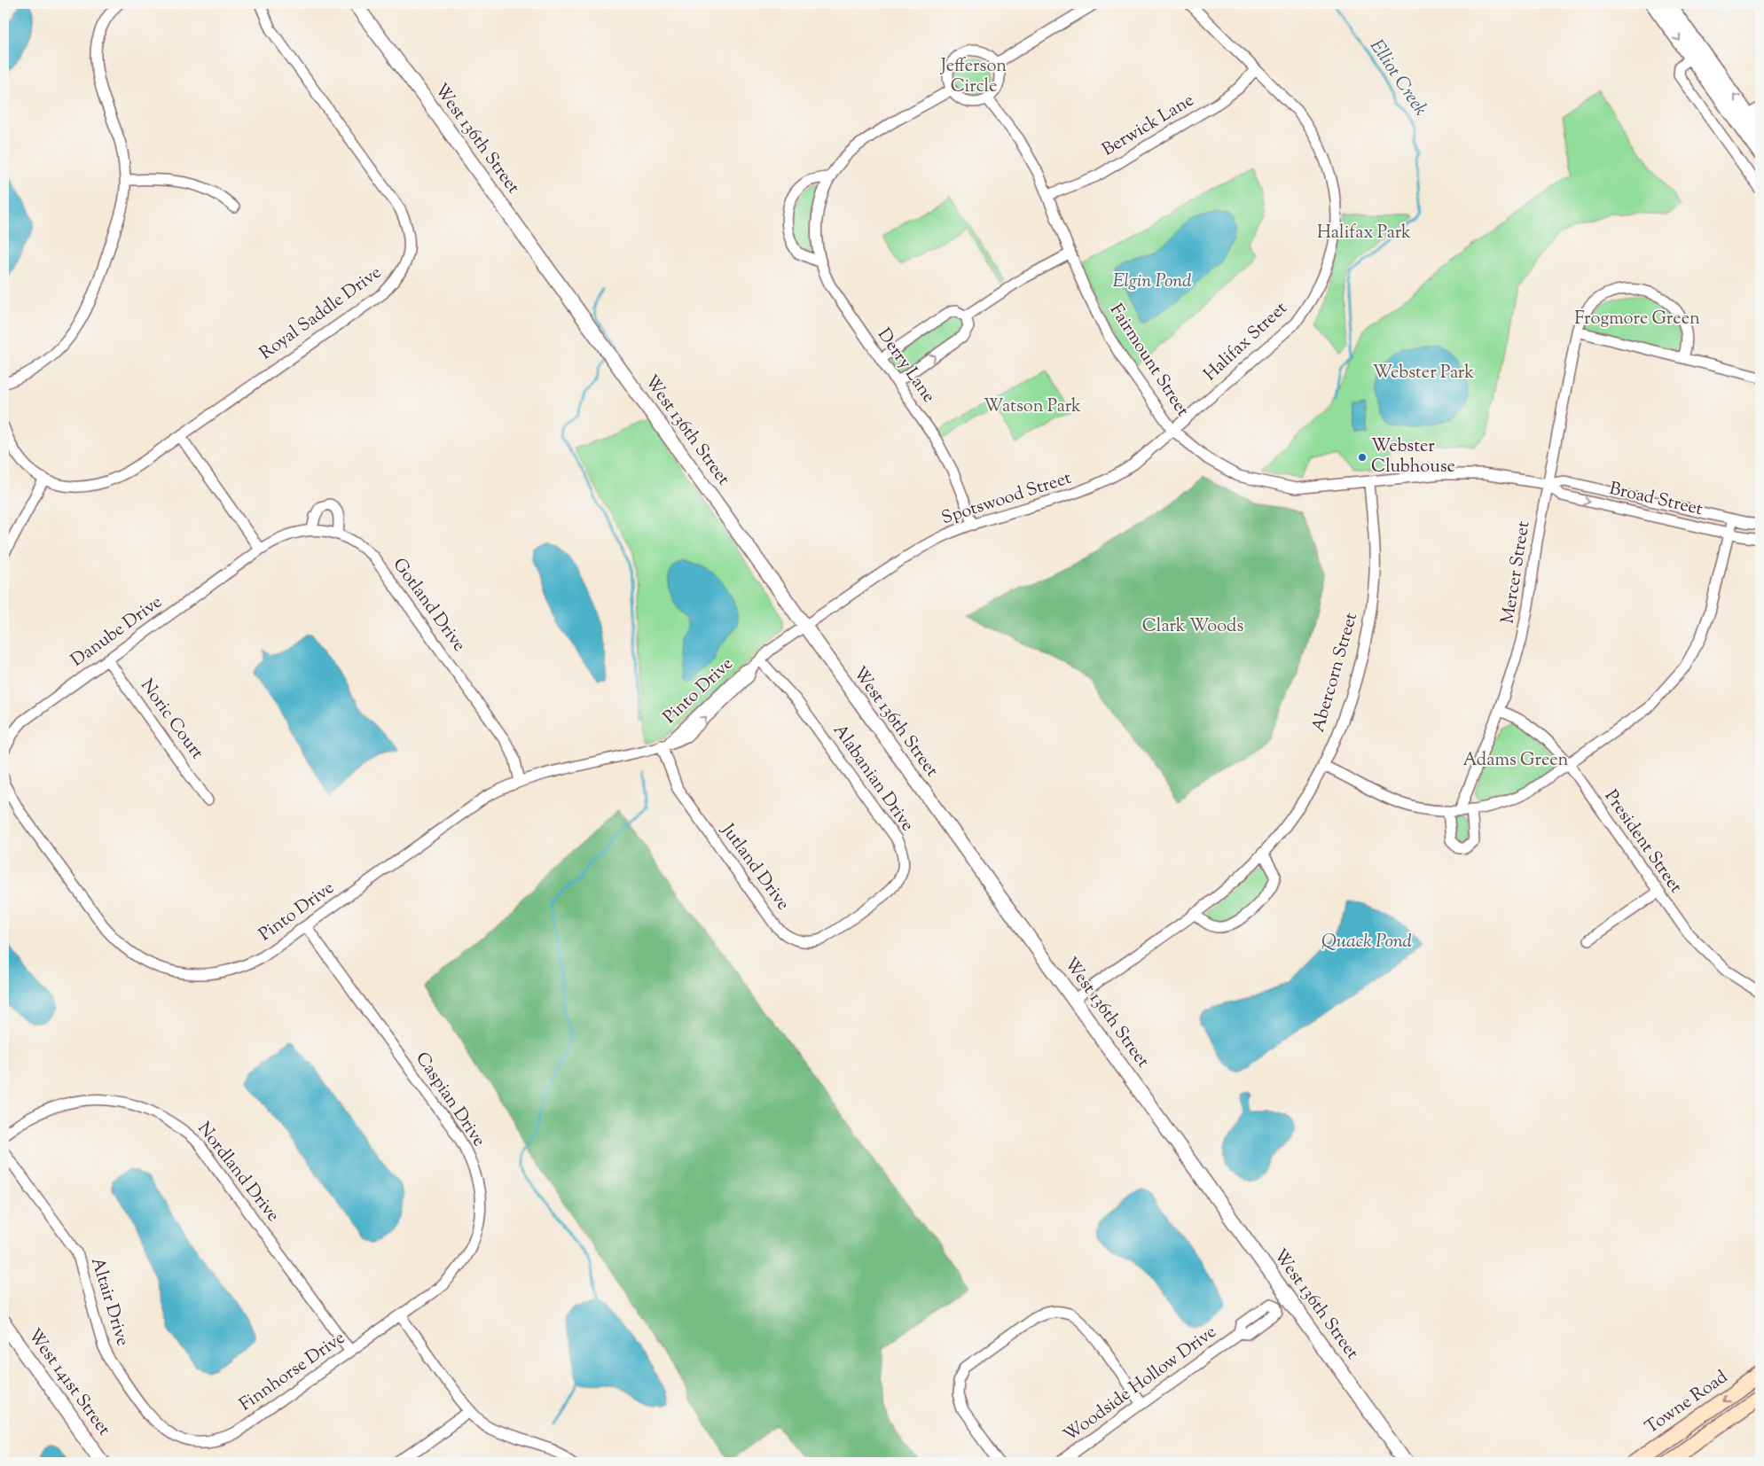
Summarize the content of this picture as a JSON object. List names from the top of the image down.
{
  "streets": {
    "main road": ["Towne Road"],
    "street": [
      "Berwick Lane",
      "West 136th Street",
      "Royal Saddle Drive",
      "Halifax Street",
      "Fairmount Street",
      "Derry Lane",
      "Spotswood Street",
      "Broad Street",
      "Mercer Street",
      "Gotland Drive",
      "Danube Drive",
      "Abercorn Street",
      "Pinto Drive",
      "Noric Court",
      "Alabanian Drive",
      "President Street",
      "Jutland Drive",
      "Caspian Drive",
      "Nordland Drive",
      "Altair Drive",
      "Finnhorse Drive",
      "West 141st Street",
      "Woodside Hollow Drive"
    ]
  },
  "crossings": [
    ["Berwick Lane", "Halifax Street"],
    ["Berwick Lane", "Fairmount Street"],
    ["West 136th Street", "Spotswood Street"],
    ["West 136th Street", "Abercorn Street"],
    ["West 136th Street", "Pinto Drive"],
    ["West 136th Street", "Woodside Hollow Drive"],
    ["Halifax Street", "Fairmount Street"],
    ["Halifax Street", "Spotswood Street"],
    ["Fairmount Street", "Derry Lane"],
    ["Fairmount Street", "Spotswood Street"],
    ["Fairmount Street", "Broad Street"],
    ["Fairmount Street", "Abercorn Street"],
    ["Derry Lane", "Spotswood Street"],
    ["Spotswood Street", "Pinto Drive"],
    ["Broad Street", "Mercer Street"],
    ["Broad Street", "Abercorn Street"],
    ["Mercer Street", "President Street"],
    ["Gotland Drive", "Danube Drive"],
    ["Gotland Drive", "Pinto Drive"],
    ["Danube Drive", "Noric Court"],
    ["Pinto Drive", "Alabanian Drive"],
    ["Pinto Drive", "Jutland Drive"],
    ["Pinto Drive", "Caspian Drive"],
    ["Alabanian Drive", "Jutland Drive"],
    ["Caspian Drive", "Finnhorse Drive"],
    ["Nordland Drive", "Finnhorse Drive"],
    ["Altair Drive", "Finnhorse Drive"]
  ],
  "water": ["Elliot Creek", "Elgin Pond", "Quack Pond"],
  "parks": [
    "Jefferson Circle",
    "Halifax Park",
    "Frogmore Green",
    "Webster Park",
    "Watson Park",
    "Clark Woods",
    "Adams Green"
  ],
  "places": ["Webster Clubhouse"]
}
